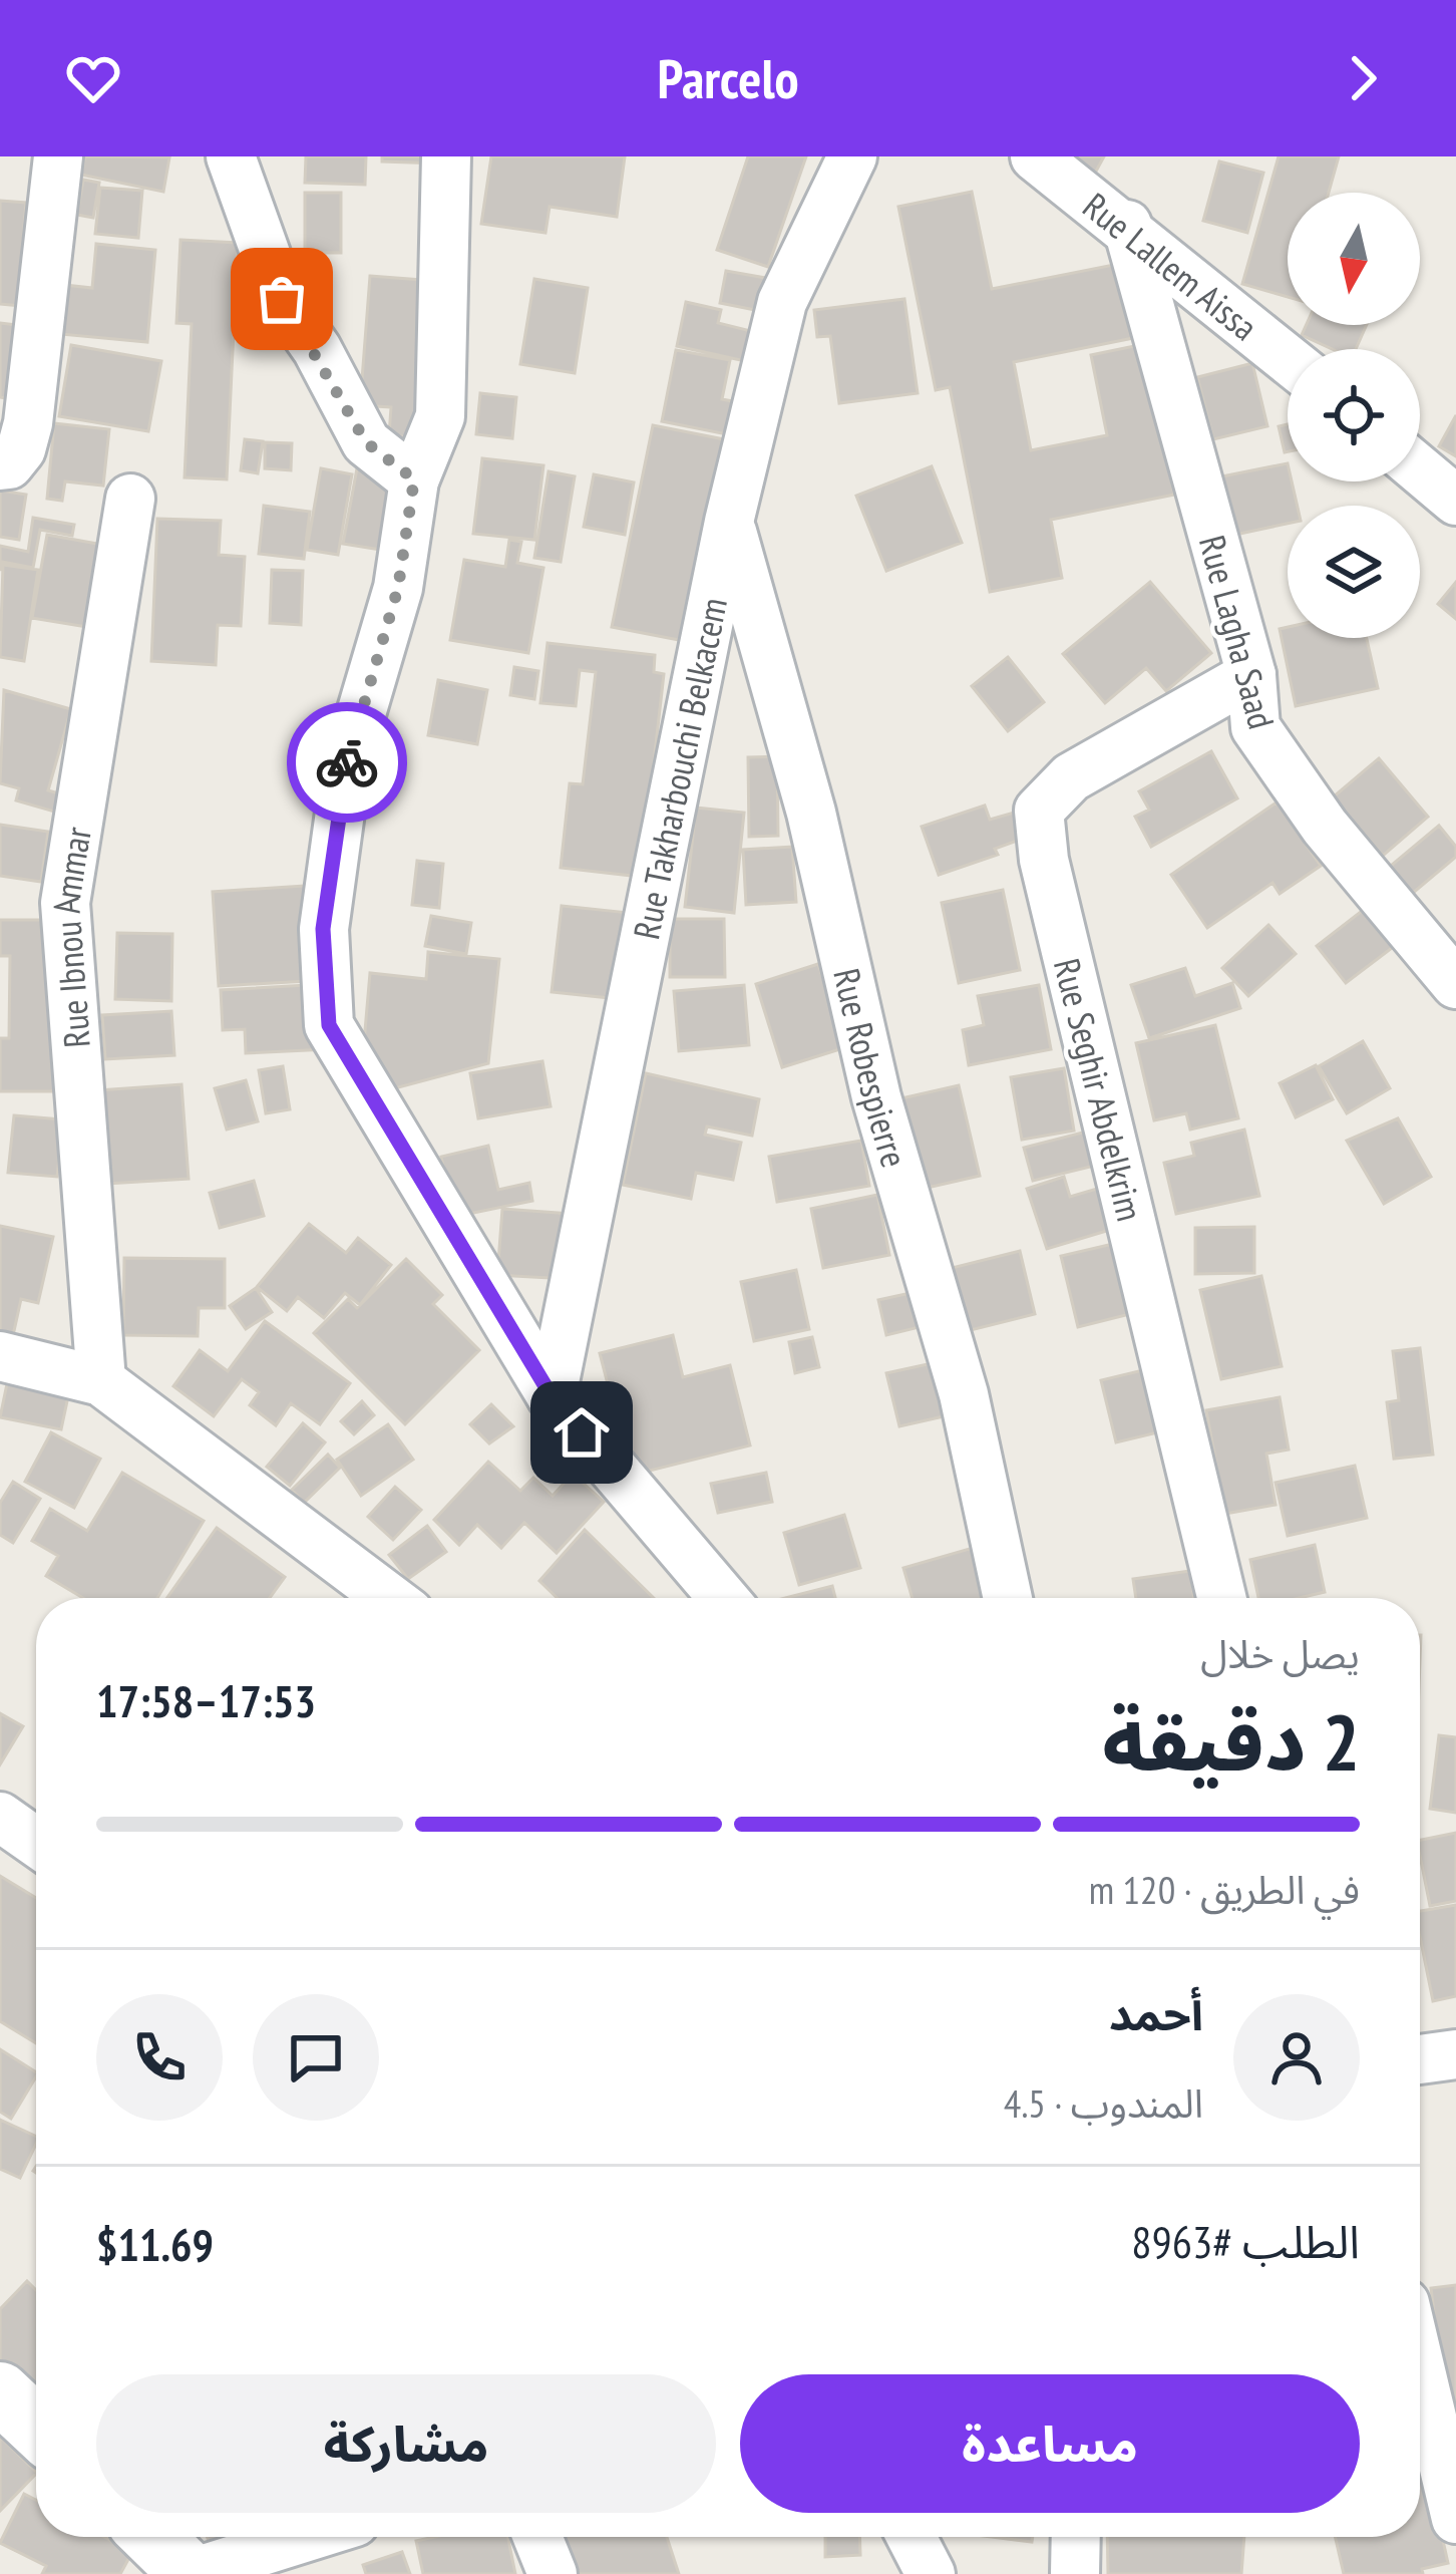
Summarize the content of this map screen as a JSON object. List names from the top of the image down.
{
  "streets": {
    "street": [
      "Rue Lallem Aissa",
      "Rue Lagha Saad",
      "Rue Takharbouchi Belkacem",
      "Rue Ibnou Ammar",
      "Rue Robespierre",
      "Rue Seghir Abdelkrim"
    ]
  },
  "crossings": [
    ["Rue Lallem Aissa", "Rue Lagha Saad"],
    ["Rue Lagha Saad", "Rue Seghir Abdelkrim"],
    ["Rue Takharbouchi Belkacem", "Rue Robespierre"]
  ],
  "north": "bottom",
  "page": {
    "header": "Parcelo",
    "heading": ["2 دقيقة", "يصل خلال", "17:53–17:58"],
    "panel": [
      "أحمد",
      "المندوب · 4.5",
      "الطلب #8963",
      "$11.69"
    ],
    "bar": "في الطريق · 120 m",
    "buttons": ["مساعدة", "مشاركة"]
  }
}
